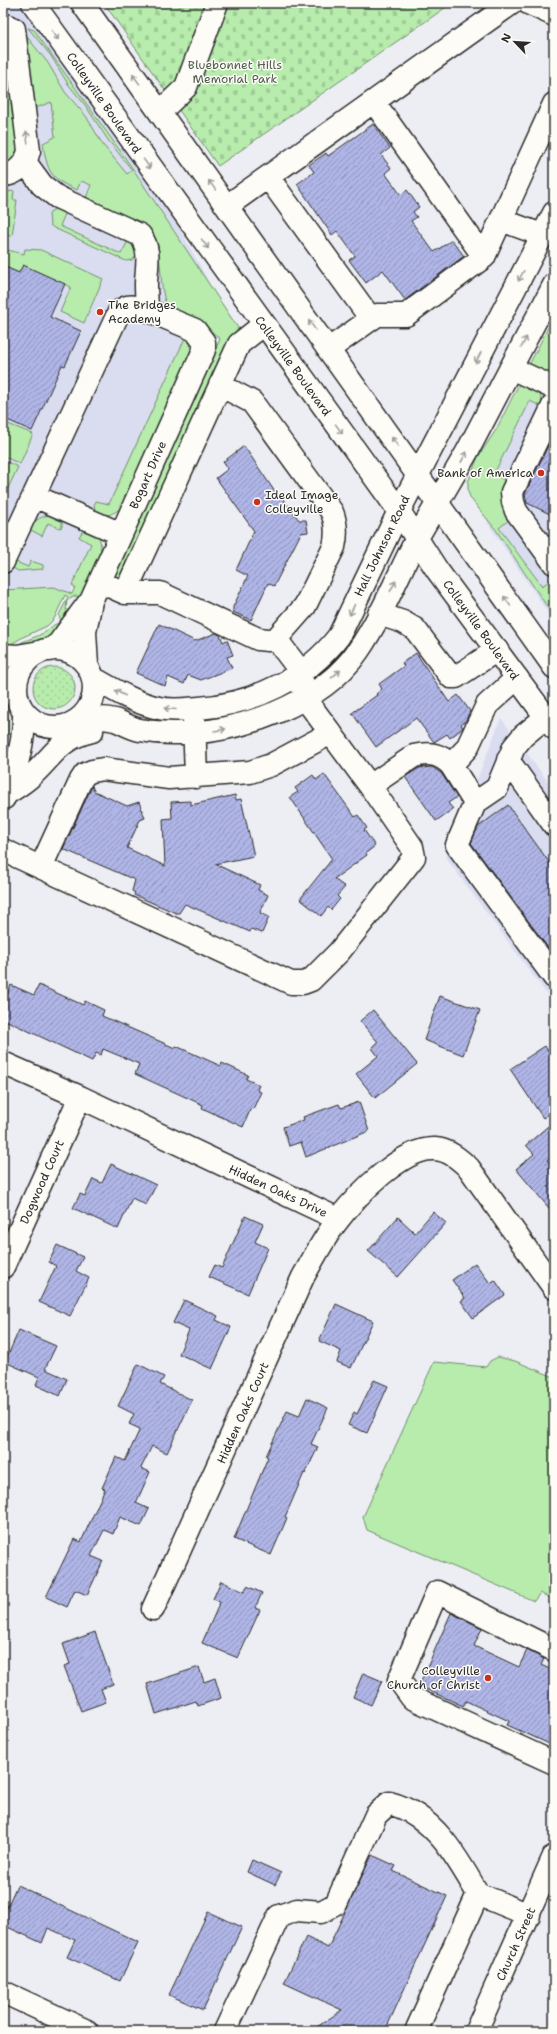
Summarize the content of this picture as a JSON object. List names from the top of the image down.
{
  "streets": {
    "street": [
      "Colleyville Boulevard",
      "Bogart Drive",
      "Hall Johnson Road",
      "Dogwood Court",
      "Hidden Oaks Drive",
      "Hidden Oaks Court",
      "Church Street"
    ]
  },
  "crossings": [
    ["Colleyville Boulevard", "Hall Johnson Road"],
    ["Bogart Drive", "Hall Johnson Road"],
    ["Dogwood Court", "Hidden Oaks Drive"],
    ["Hidden Oaks Drive", "Hidden Oaks Court"]
  ],
  "parks": ["Bluebonnet Hills Memorial Park"],
  "places": [
    "The Bridges Academy",
    "Bank of America",
    "Ideal Image Colleyville",
    "Colleyville Church of Christ"
  ],
  "north": "top left"
}
